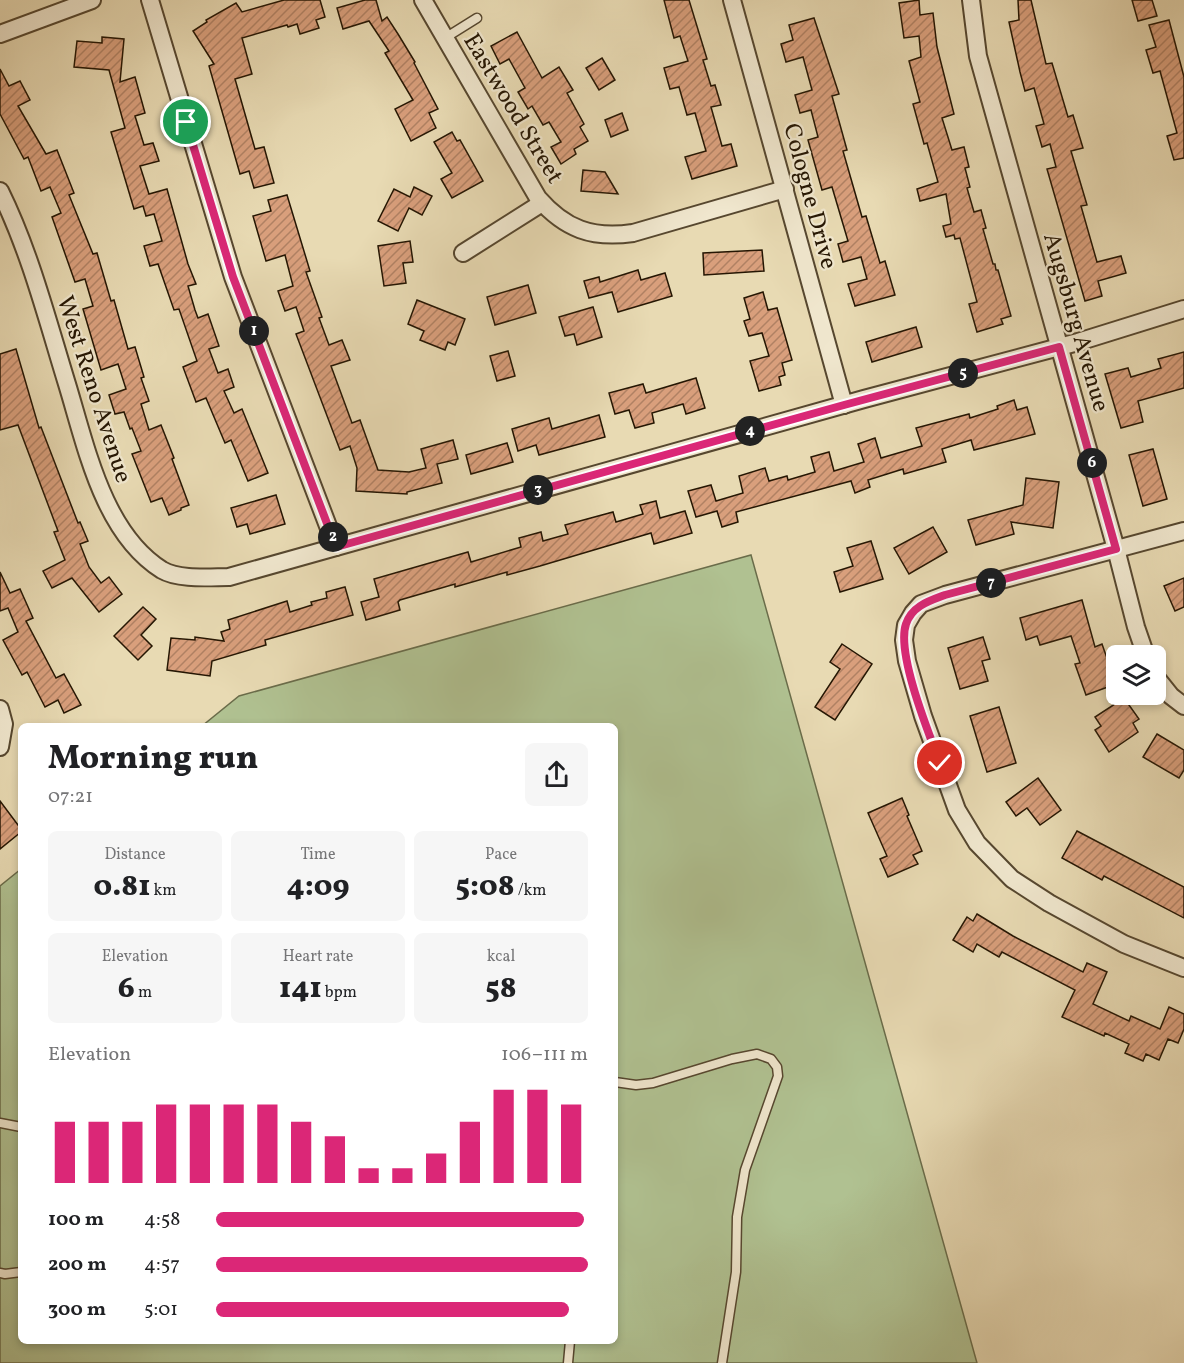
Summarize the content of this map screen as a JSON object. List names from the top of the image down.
{
  "streets": {
    "street": [
      "Eastwood Street",
      "Cologne Drive",
      "Augsburg Avenue",
      "West Reno Avenue"
    ]
  },
  "crossings": [
    ["Eastwood Street", "Cologne Drive"],
    ["Cologne Drive", "West Reno Avenue"],
    ["Augsburg Avenue", "West Reno Avenue"]
  ],
  "page": {
    "pins": [
      "1",
      "5",
      "4",
      "6",
      "3",
      "2",
      "7"
    ],
    "heading": ["Morning run", "07:21"],
    "stats": [
      ["Distance", "0.81 km"],
      ["Time", "4:09"],
      ["Pace", "5:08 /km"],
      ["Elevation", "6 m"],
      ["Heart rate", "141 bpm"],
      ["kcal", "58"]
    ],
    "chart": ["Elevation", "106–111 m"],
    "list": [
      {
        "name": "100 m",
        "note": "4:58"
      },
      {
        "name": "200 m",
        "note": "4:57"
      },
      {
        "name": "300 m",
        "note": "5:01"
      }
    ]
  }
}
